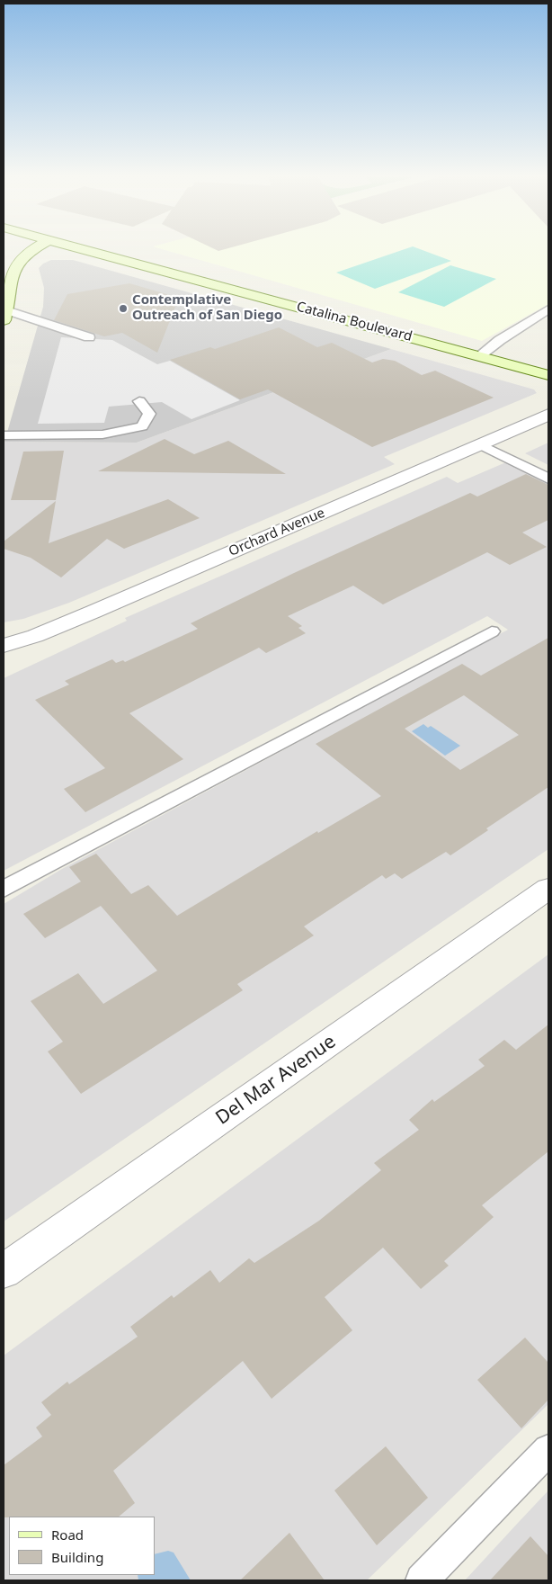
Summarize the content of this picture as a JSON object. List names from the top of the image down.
{
  "streets": {
    "main road": ["Catalina Boulevard"],
    "street": ["Orchard Avenue", "Del Mar Avenue"]
  },
  "places": ["Contemplative Outreach of San Diego"],
  "legend": ["Road", "Building"]
}
